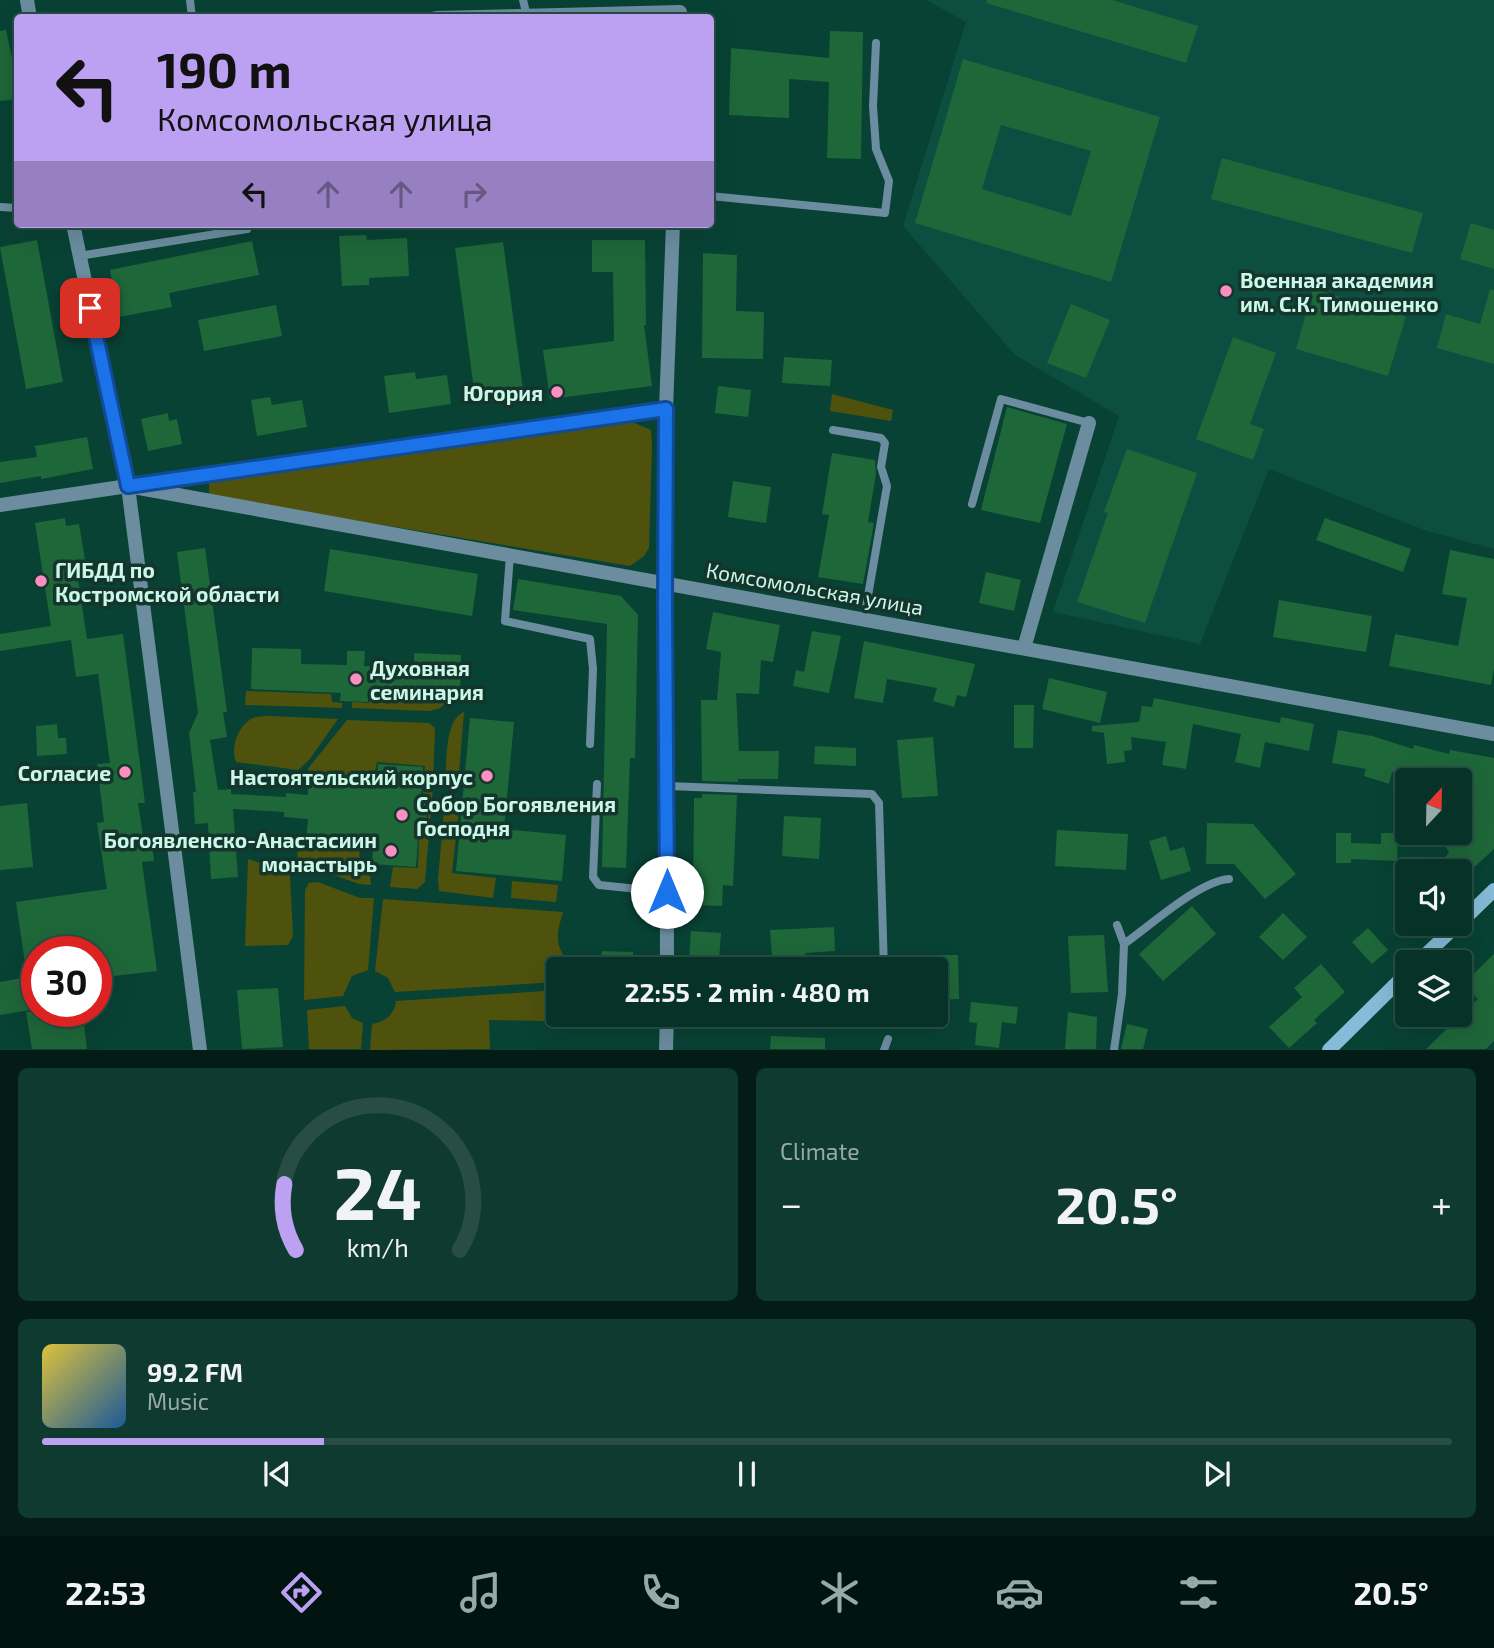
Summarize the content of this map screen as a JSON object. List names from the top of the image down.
{
  "streets": {
    "street": ["Комсомольская улица"]
  },
  "places": [
    "Военная академия им. С.К. Тимошенко",
    "Югория",
    "ГИБДД по Костромской области",
    "Духовная семинария",
    "Согласие",
    "Настоятельский корпус",
    "Собор Богоявления Господня",
    "Богоявленско-Анастасиин монастырь"
  ],
  "north": "top",
  "page": {
    "turn": ["190 m", "Комсомольская улица"],
    "limit": "30",
    "trip": "22:55 · 2 min · 480 m",
    "tile": "Climate",
    "heat": ["−", "20.5°", "+"],
    "song": ["99.2 FM", "Music"],
    "tabs": ["22:53", "20.5°"],
    "gauge": ["24", "km/h"]
  }
}
